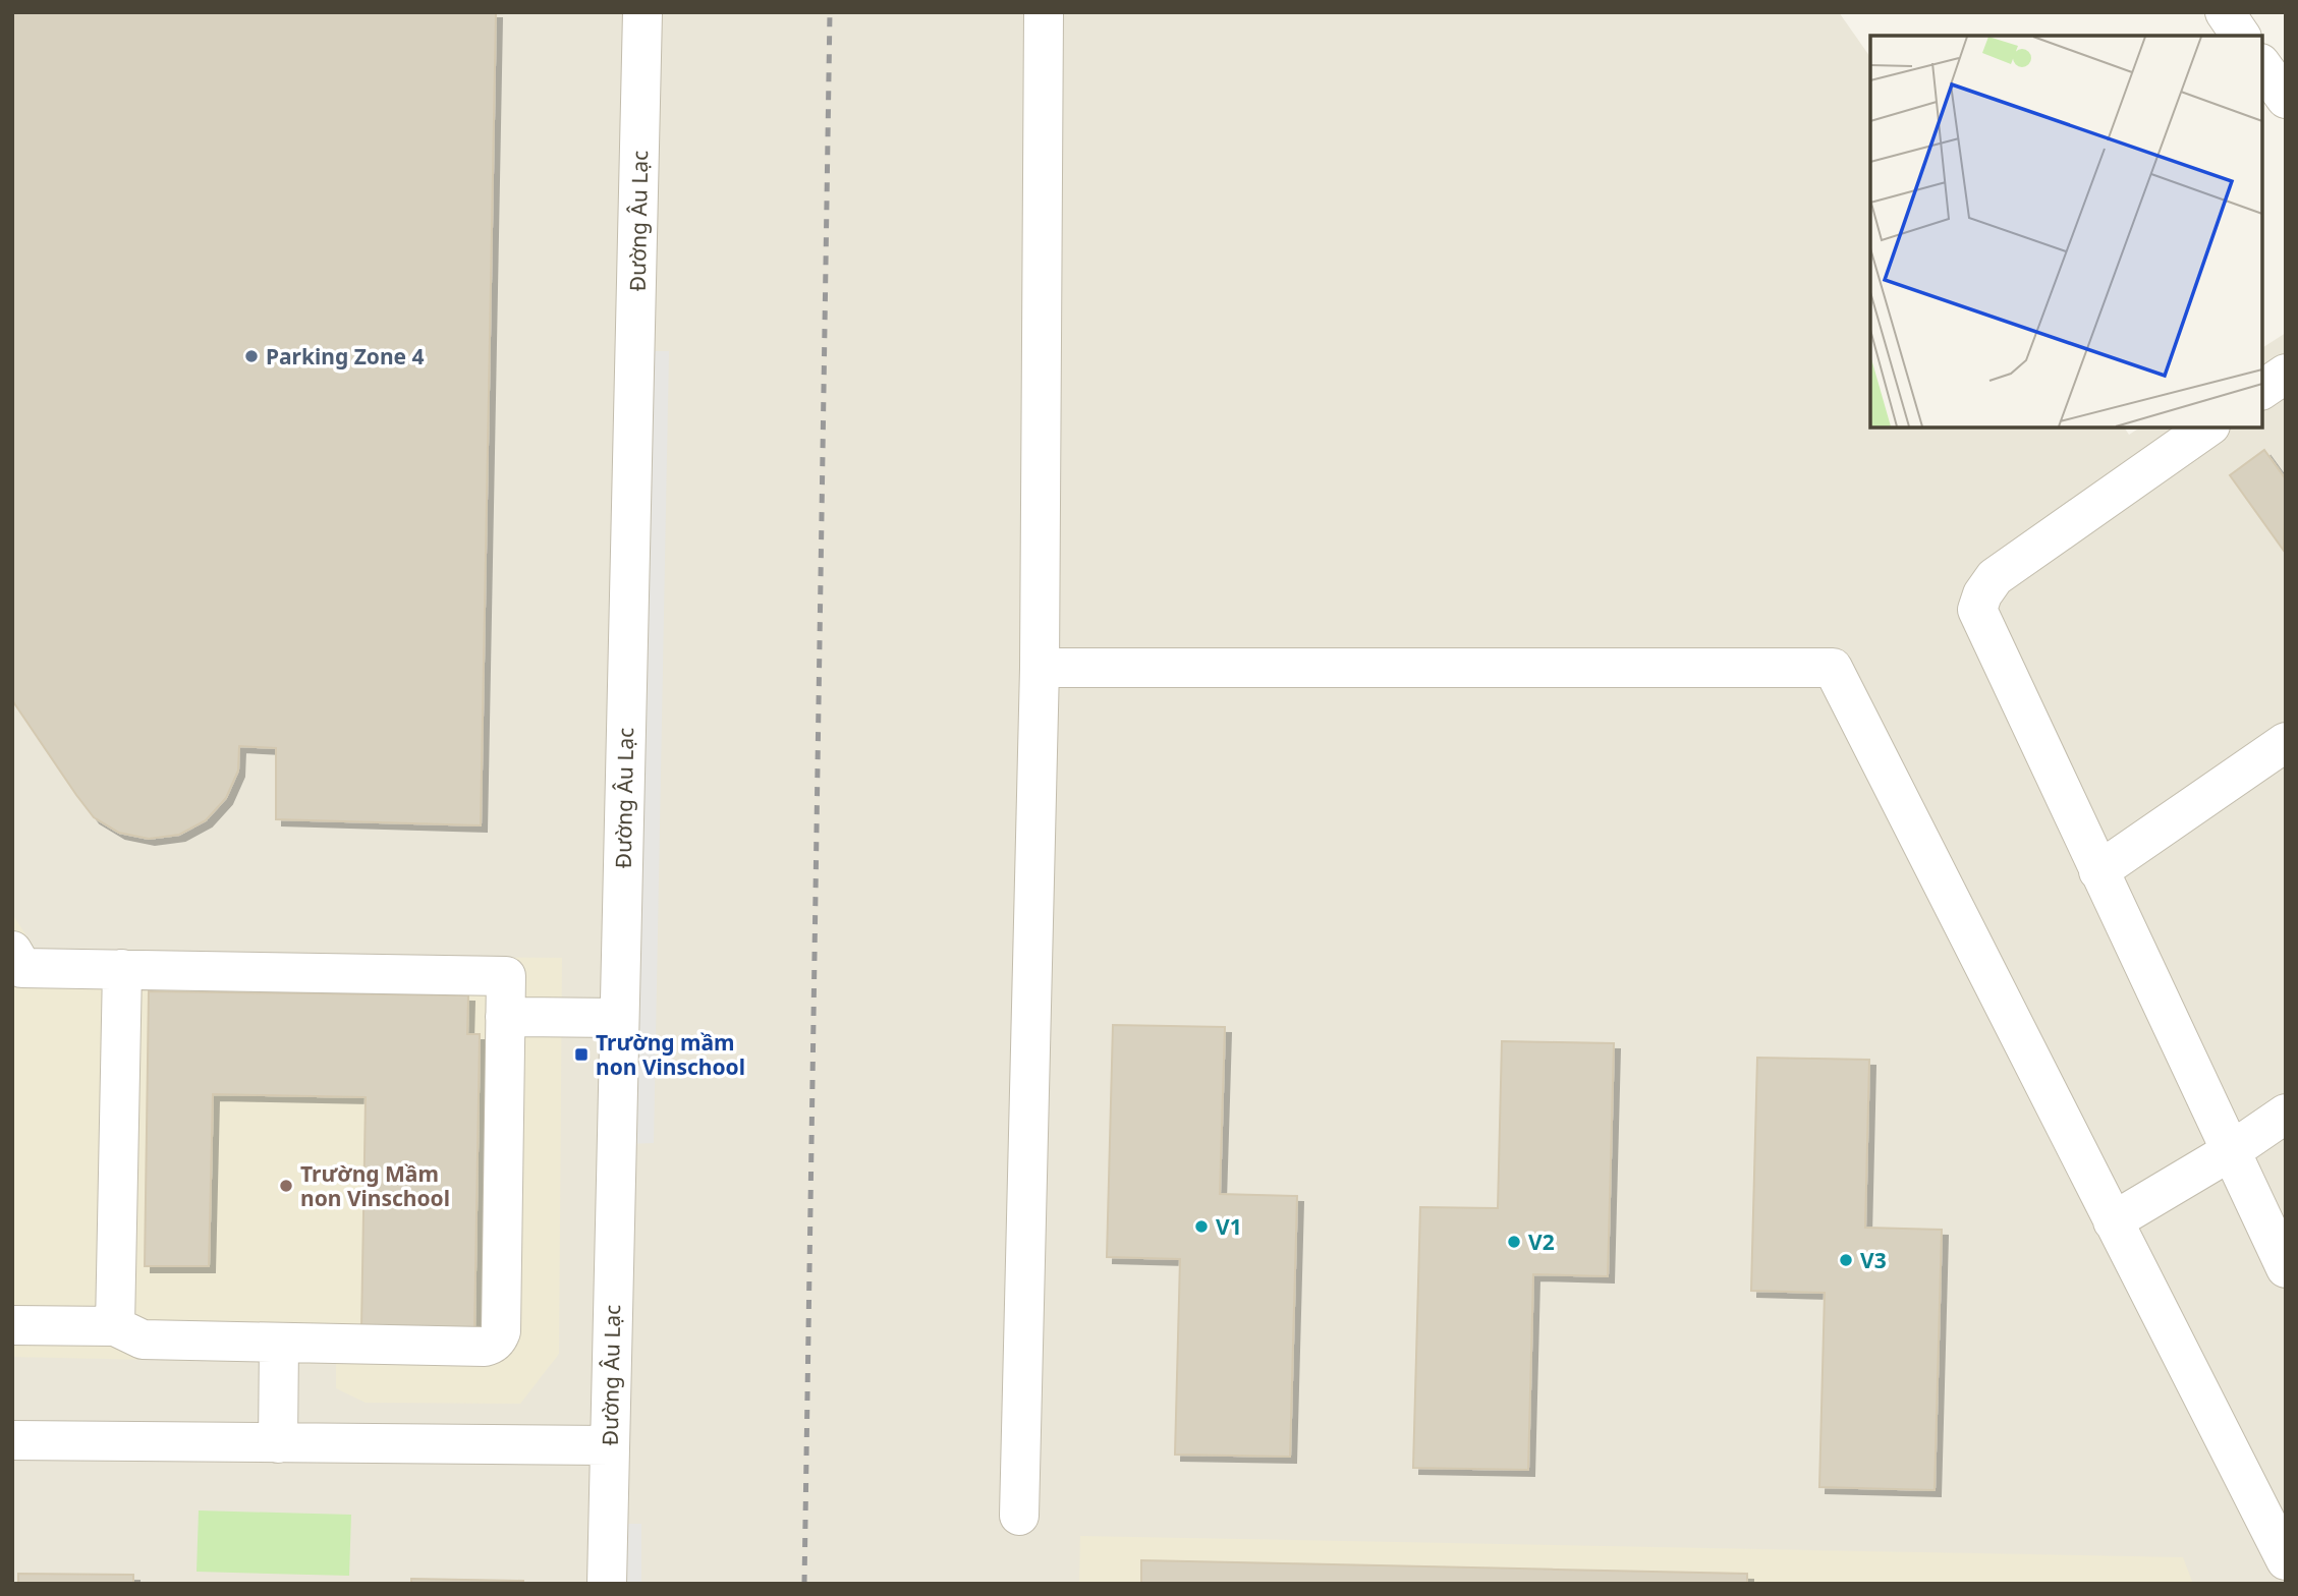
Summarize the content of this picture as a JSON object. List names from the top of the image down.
{
  "streets": {
    "street": ["Đường Âu Lạc"]
  },
  "places": {
    "other": [
      "Parking Zone 4",
      "Trường Mầm non Vinschool",
      "V1",
      "V2",
      "V3"
    ],
    "transit": ["Trường mầm non Vinschool"]
  }
}
